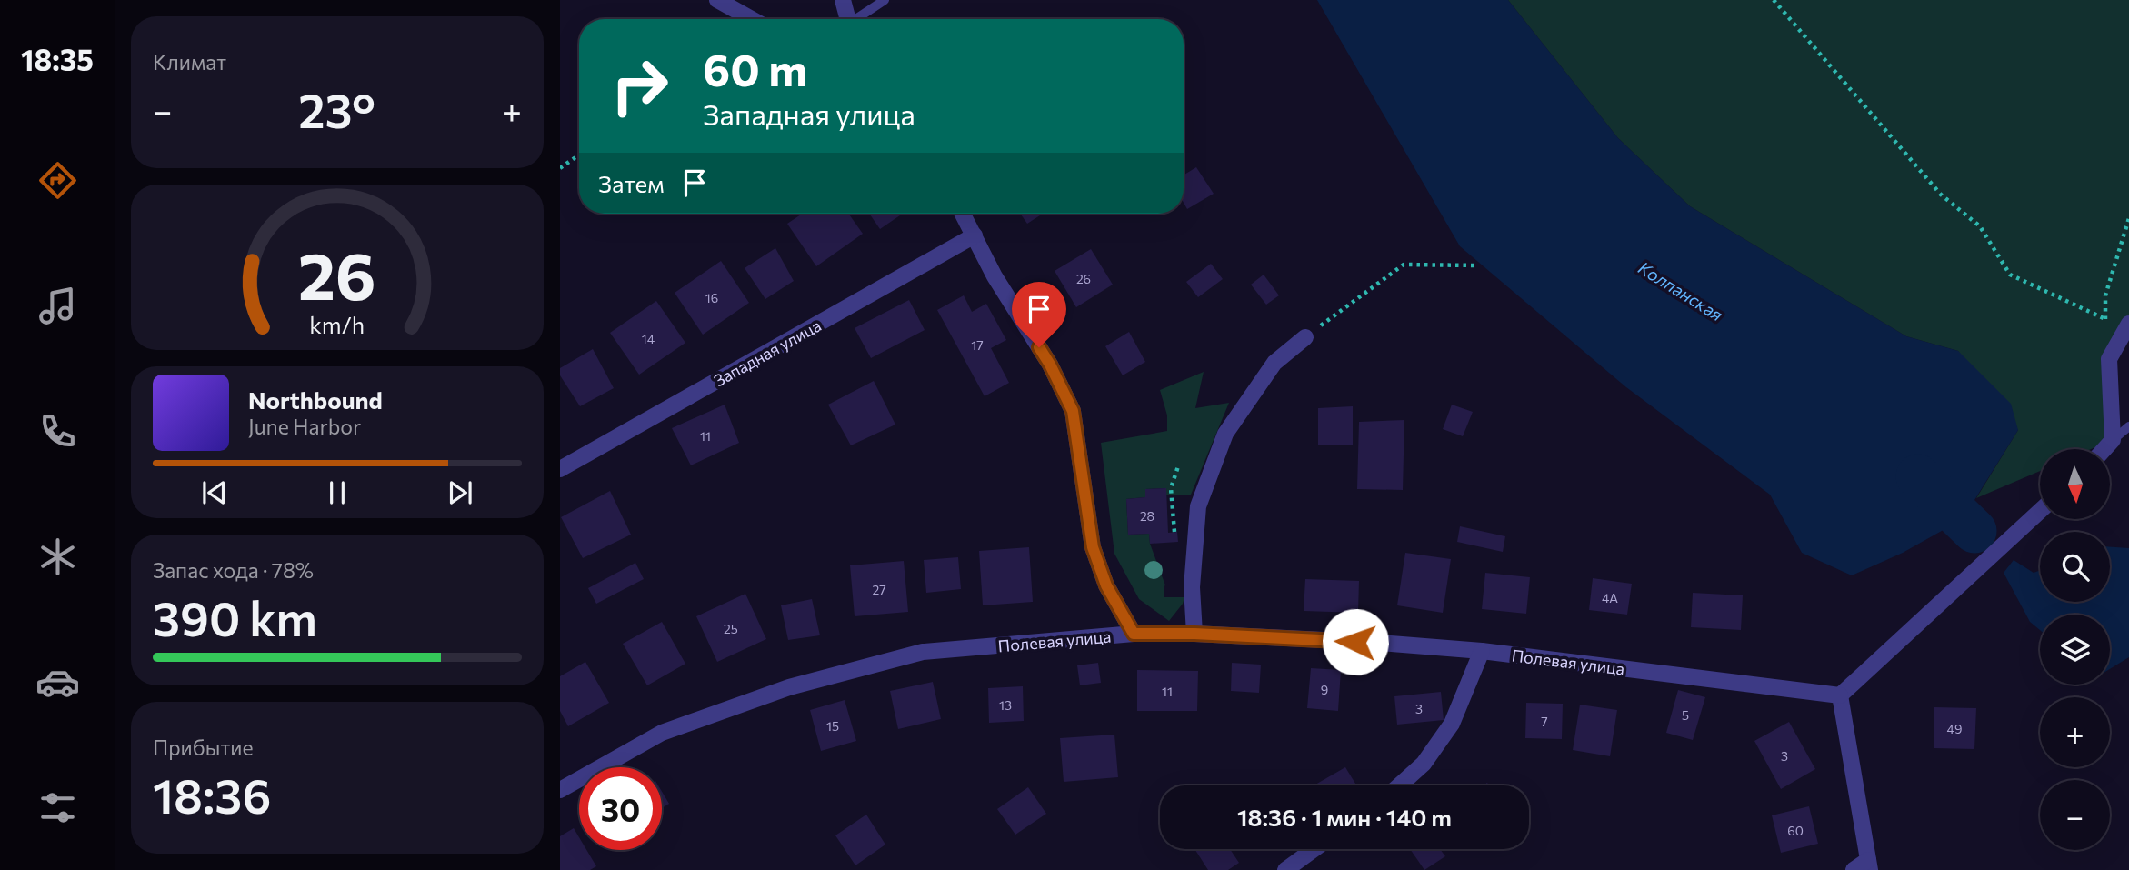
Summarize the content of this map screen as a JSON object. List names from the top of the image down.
{
  "streets": {
    "street": ["Западная улица", "Полевая улица"]
  },
  "water": ["Колпанская"],
  "house_numbers": [
    "26",
    "16",
    "14",
    "17",
    "11",
    "28",
    "27",
    "4А",
    "25",
    "9",
    "11",
    "13",
    "3",
    "5",
    "7",
    "15",
    "49",
    "3",
    "60"
  ],
  "north": "bottom",
  "page": {
    "tabs": "18:35",
    "tile": [
      "Климат",
      ["Запас хода · 78%", "390 km"],
      ["Прибытие", "18:36"]
    ],
    "turn": ["60 m", "Западная улица"],
    "heat": ["−", "23°", "+"],
    "then": "Затем",
    "song": ["Northbound", "June Harbor"],
    "map_buttons": ["+", "−"],
    "limit": "30",
    "trip": "18:36 · 1 мин · 140 m",
    "gauge": ["26", "km/h"]
  }
}
